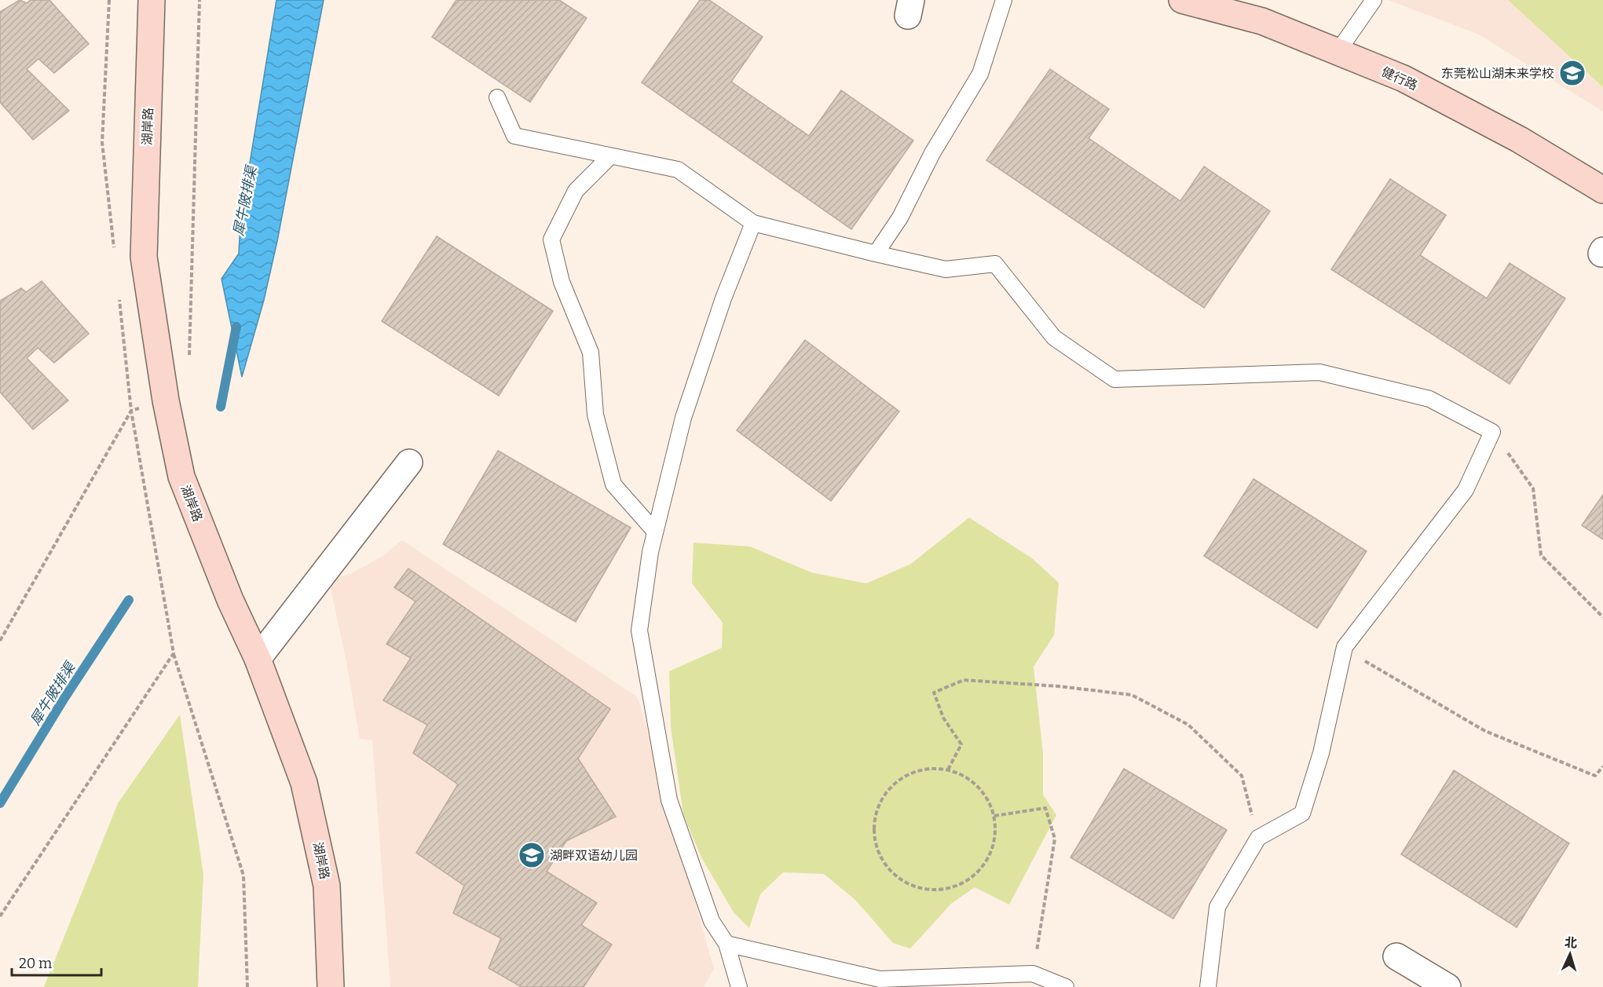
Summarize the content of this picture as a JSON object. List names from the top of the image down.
{
  "streets": {
    "street": ["健行路", "湖岸路"]
  },
  "water": ["犀牛陂排渠"],
  "places": {
    "school or university": ["东莞松山湖未来学校", "湖畔双语幼儿园"]
  },
  "scale_bar": "20 m",
  "north": "top"
}
